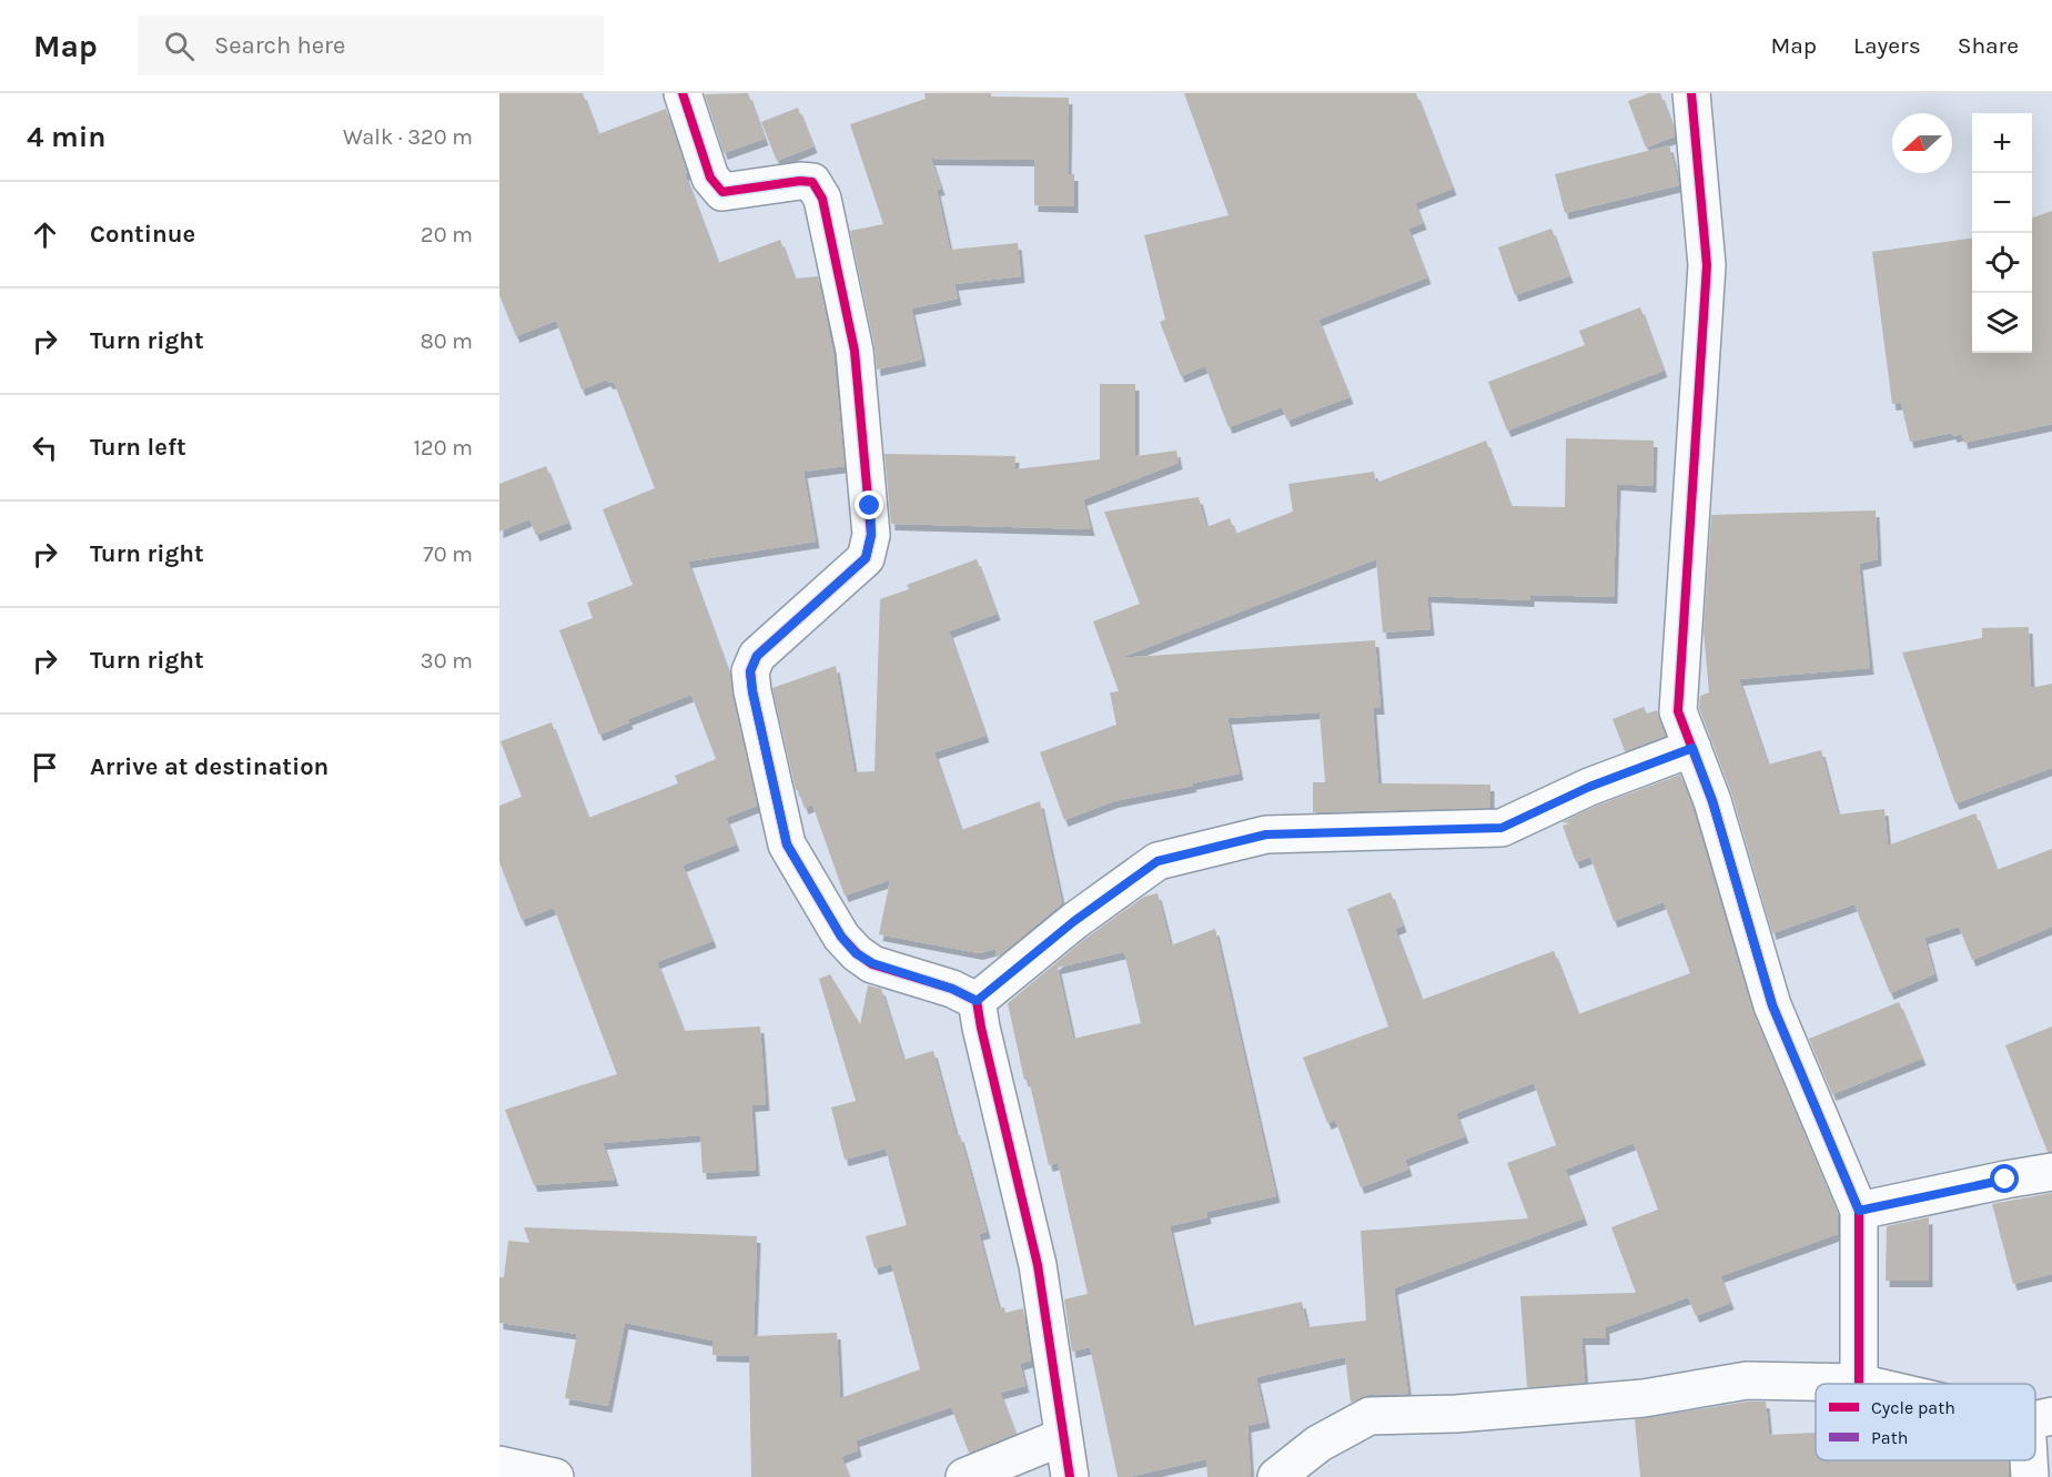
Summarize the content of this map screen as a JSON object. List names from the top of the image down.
{
  "legend": ["Cycle path", "Path"],
  "north": "left",
  "page": {
    "header": "Map",
    "search": "Search here",
    "nav": ["Map", "Layers", "Share"],
    "heading": ["4 min", "Walk · 320 m"],
    "map_buttons": ["+", "−"],
    "list": [
      ["Continue", "20 m"],
      ["Turn right", "80 m"],
      ["Turn left", "120 m"],
      ["Turn right", "70 m"],
      ["Turn right", "30 m"],
      "Arrive at destination"
    ]
  }
}
